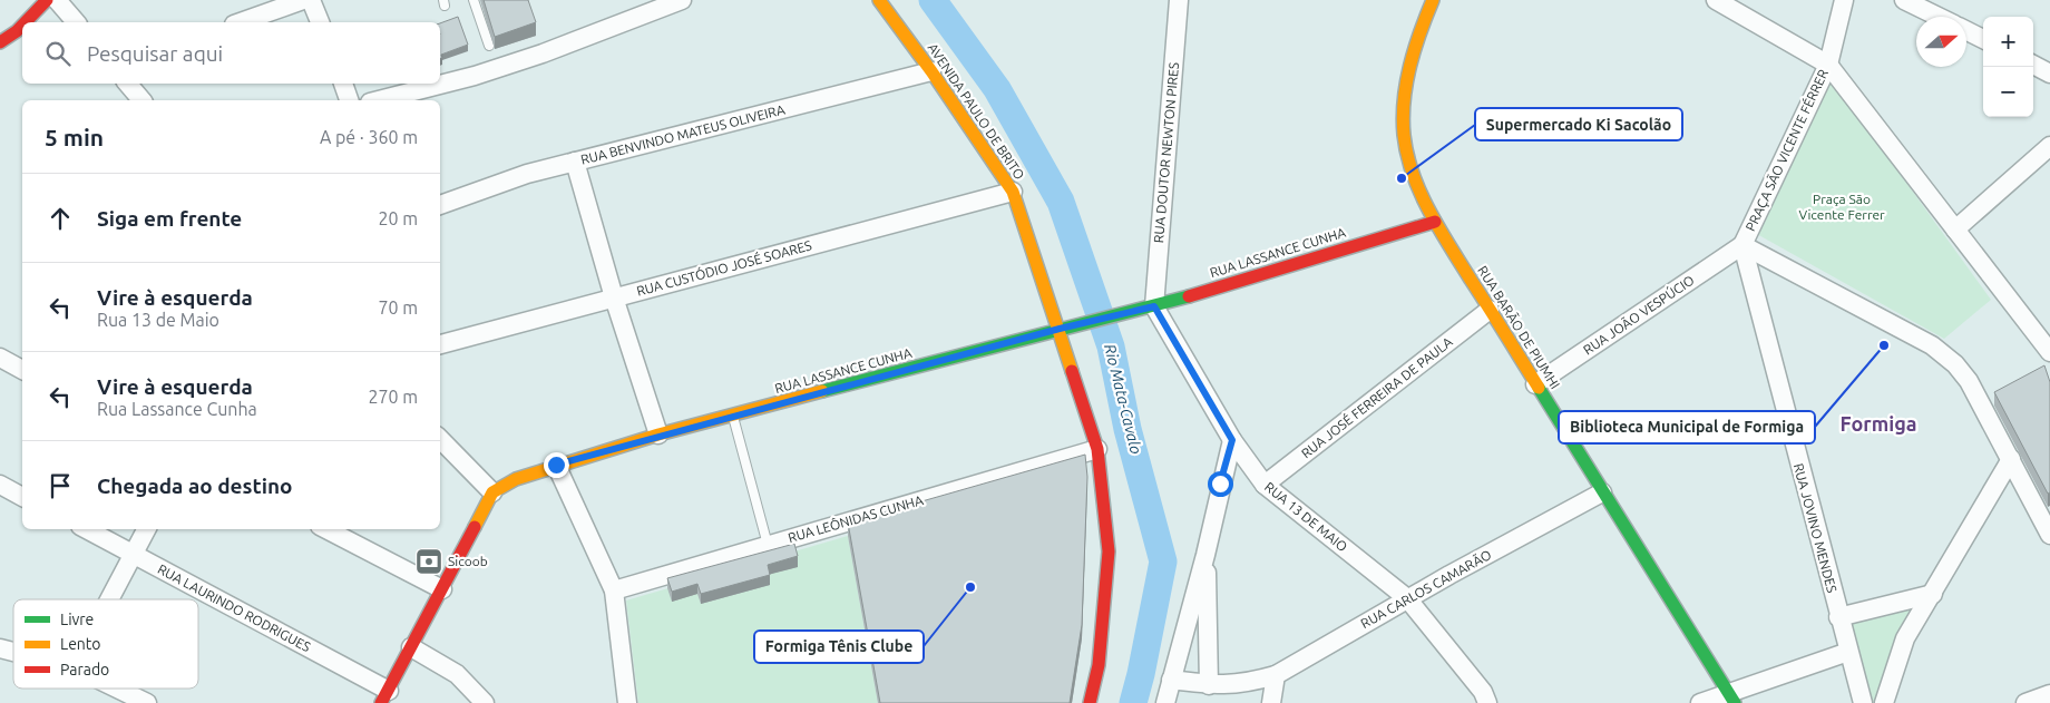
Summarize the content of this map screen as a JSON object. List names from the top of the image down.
{
  "streets": {
    "street": [
      "AVENIDA PAULO DE BRITO",
      "RUA BENVINDO MATEUS OLIVEIRA",
      "PRAÇA SÃO VICENTE FÉRRER",
      "RUA DOUTOR NEWTON PIRES",
      "RUA LASSANCE CUNHA",
      "RUA CUSTÓDIO JOSÉ SOARES",
      "RUA JOÃO VESPÚCIO",
      "RUA BARÃO DE PIUMHI",
      "RUA JOSÉ FERREIRA DE PAULA",
      "RUA 13 DE MAIO",
      "RUA LEÔNIDAS CUNHA",
      "RUA JOVINO MENDES",
      "RUA CARLOS CAMARÃO",
      "RUA LAURINDO RODRIGUES"
    ]
  },
  "crossings": [
    ["AVENIDA PAULO DE BRITO", "RUA BENVINDO MATEUS OLIVEIRA"],
    ["AVENIDA PAULO DE BRITO", "RUA LASSANCE CUNHA"],
    ["AVENIDA PAULO DE BRITO", "RUA CUSTÓDIO JOSÉ SOARES"],
    ["AVENIDA PAULO DE BRITO", "RUA LEÔNIDAS CUNHA"],
    ["PRAÇA SÃO VICENTE FÉRRER", "RUA JOÃO VESPÚCIO"],
    ["PRAÇA SÃO VICENTE FÉRRER", "RUA JOVINO MENDES"],
    ["RUA DOUTOR NEWTON PIRES", "RUA LASSANCE CUNHA"],
    ["RUA DOUTOR NEWTON PIRES", "RUA 13 DE MAIO"],
    ["RUA LASSANCE CUNHA", "RUA BARÃO DE PIUMHI"],
    ["RUA LASSANCE CUNHA", "RUA 13 DE MAIO"],
    ["RUA JOÃO VESPÚCIO", "RUA BARÃO DE PIUMHI"],
    ["RUA JOÃO VESPÚCIO", "RUA JOVINO MENDES"],
    ["RUA BARÃO DE PIUMHI", "RUA JOSÉ FERREIRA DE PAULA"],
    ["RUA BARÃO DE PIUMHI", "RUA CARLOS CAMARÃO"],
    ["RUA JOSÉ FERREIRA DE PAULA", "RUA 13 DE MAIO"],
    ["RUA 13 DE MAIO", "RUA CARLOS CAMARÃO"]
  ],
  "districts": ["Formiga"],
  "water": ["Rio Mata-Cavalo"],
  "parks": ["Praça São Vicente Ferrer"],
  "places": {
    "other": ["Supermercado Ki Sacolão", "Biblioteca Municipal de Formiga", "Formiga Tênis Clube"],
    "bank": ["Sicoob"]
  },
  "legend": ["Livre", "Lento", "Parado"],
  "north": "right",
  "page": {
    "map_buttons": ["+", "−"],
    "search": "Pesquisar aqui",
    "heading": ["5 min", "A pé · 360 m"],
    "list": [
      ["Siga em frente", "20 m"],
      ["Vire à esquerda", "Rua 13 de Maio", "70 m"],
      ["Vire à esquerda", "Rua Lassance Cunha", "270 m"],
      "Chegada ao destino"
    ]
  }
}
